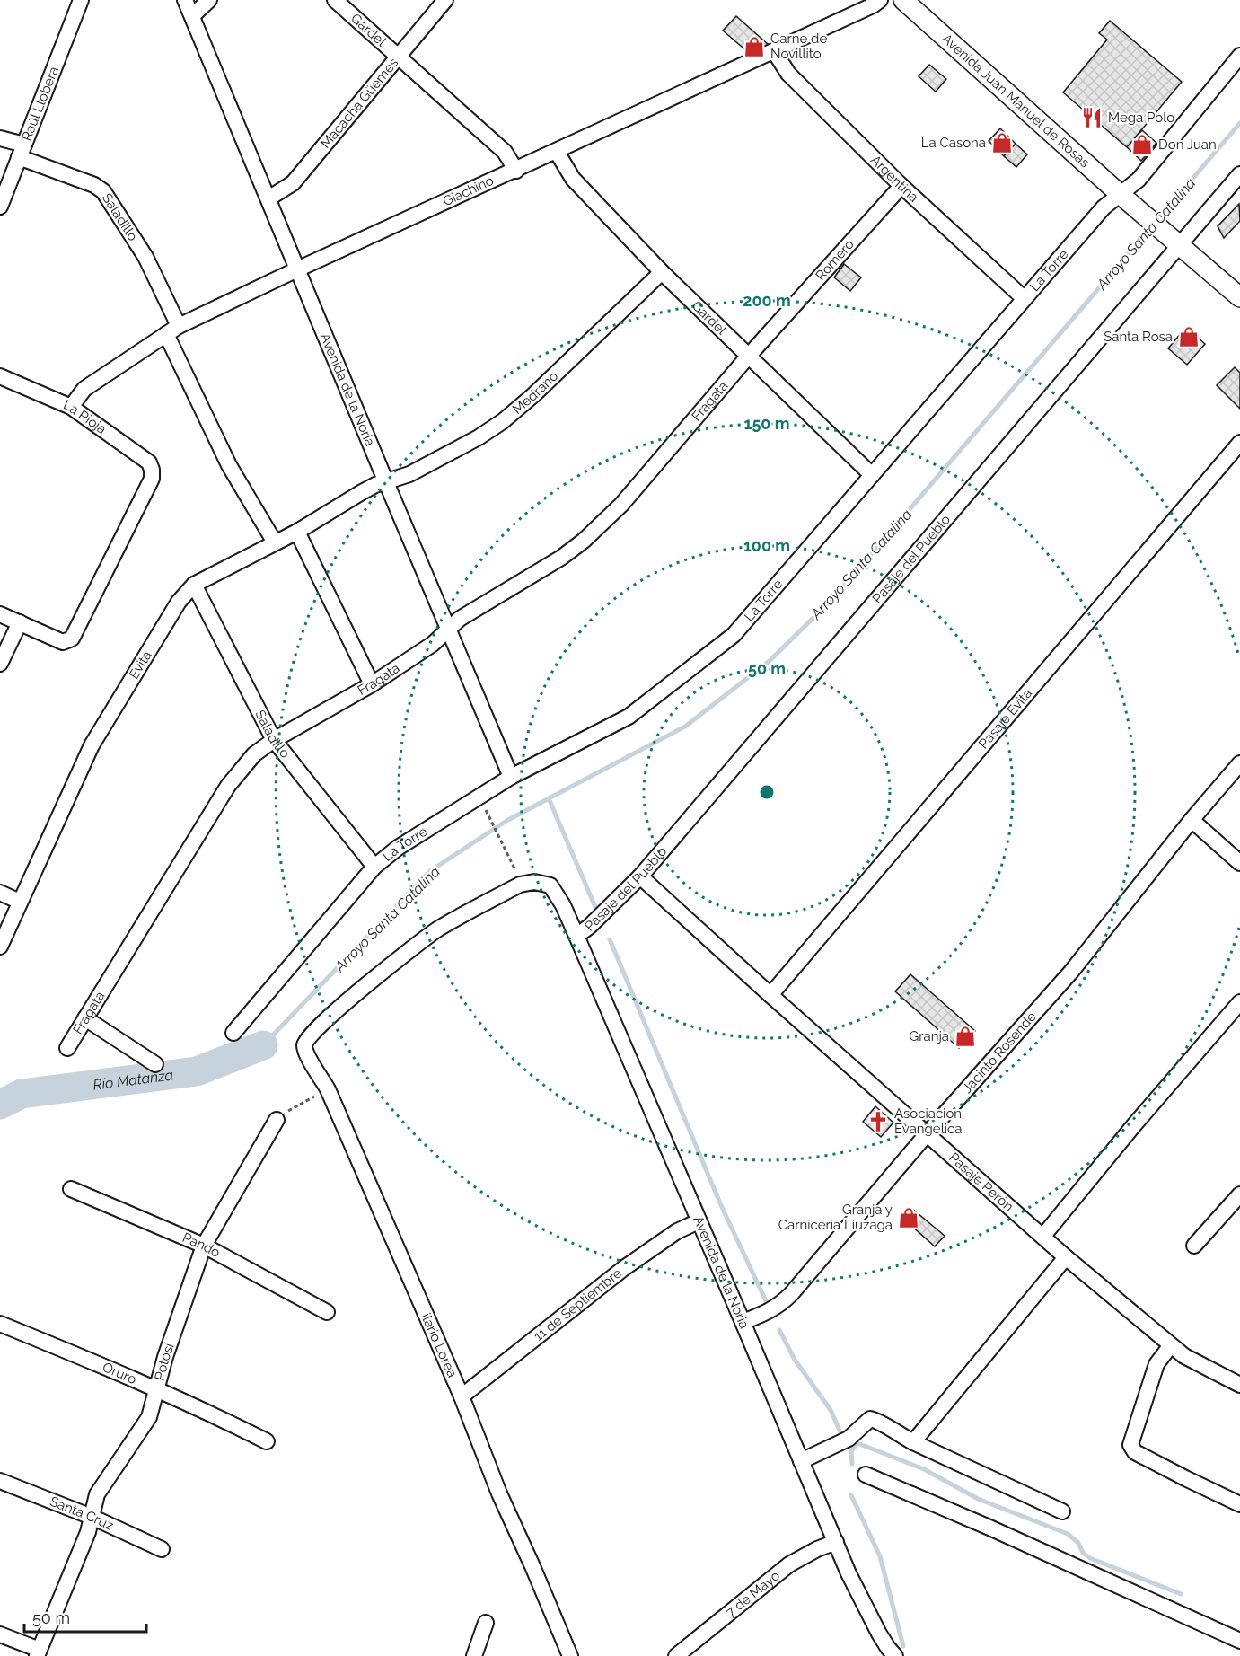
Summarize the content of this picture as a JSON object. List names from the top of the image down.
{
  "streets": {
    "street": [
      "Gardel",
      "Avenida Juan Manuel de Rosas",
      "Macacha Güemes",
      "Raúl Llobera",
      "Argentina",
      "Giachino",
      "Saladillo",
      "Romero",
      "La Torre",
      "Avenida de la Noria",
      "Medrano",
      "Fragata",
      "La Rioja",
      "Pasaje del Pueblo",
      "Evita",
      "Pasaje Evita",
      "Jacinto Rosende",
      "Pasaje Perón",
      "Pando",
      "11 de Septiembre",
      "ilario Lorea",
      "Potosí",
      "Oruro",
      "Santa Cruz",
      "7 de Mayo"
    ]
  },
  "crossings": [
    ["Gardel", "Macacha Güemes"],
    ["Gardel", "Giachino"],
    ["Gardel", "Romero"],
    ["Gardel", "La Torre"],
    ["Gardel", "Medrano"],
    ["Gardel", "Fragata"],
    ["Avenida Juan Manuel de Rosas", "La Torre"],
    ["Avenida Juan Manuel de Rosas", "Pasaje del Pueblo"],
    ["Macacha Güemes", "Avenida de la Noria"],
    ["Raúl Llobera", "Saladillo"],
    ["Argentina", "Giachino"],
    ["Argentina", "Romero"],
    ["Argentina", "La Torre"],
    ["Giachino", "Saladillo"],
    ["Giachino", "Avenida de la Noria"],
    ["Giachino", "La Rioja"],
    ["Saladillo", "La Torre"],
    ["Saladillo", "Fragata"],
    ["Saladillo", "Evita"],
    ["Romero", "Fragata"],
    ["La Torre", "Avenida de la Noria"],
    ["Avenida de la Noria", "Medrano"],
    ["Avenida de la Noria", "Fragata"],
    ["Avenida de la Noria", "Pasaje del Pueblo"],
    ["Avenida de la Noria", "Evita"],
    ["Avenida de la Noria", "Jacinto Rosende"],
    ["Avenida de la Noria", "11 de Septiembre"],
    ["Avenida de la Noria", "ilario Lorea"],
    ["Avenida de la Noria", "7 de Mayo"],
    ["Medrano", "Evita"],
    ["Pasaje del Pueblo", "Pasaje Perón"],
    ["Pasaje Evita", "Pasaje Perón"],
    ["Jacinto Rosende", "Pasaje Perón"],
    ["Pando", "Potosí"],
    ["11 de Septiembre", "ilario Lorea"],
    ["Potosí", "Oruro"],
    ["Potosí", "Santa Cruz"]
  ],
  "water": ["Arroyo Santa Catalina", "Río Matanza"],
  "places": {
    "shop": [
      "Carne de Novillito",
      "La Casona",
      "Don Juan",
      "Santa Rosa",
      "Granja",
      "Granja y Carnicería Liuzaga"
    ],
    "restaurant": ["Mega Polo"],
    "church": ["Asociacion Evangelica"]
  },
  "scale_bar": "50 m",
  "rings": [
    "200 m",
    "150 m",
    "100 m",
    "50 m"
  ]
}
